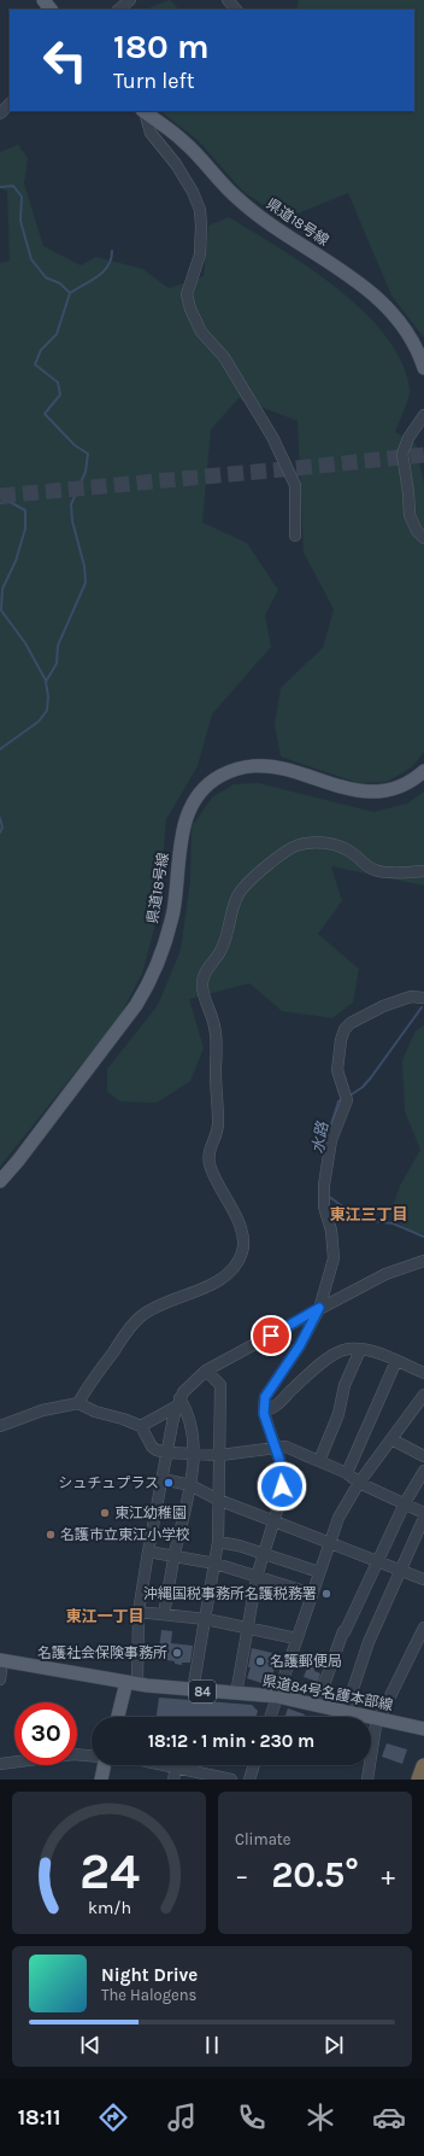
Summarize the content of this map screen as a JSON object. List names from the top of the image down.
{
  "streets": {
    "main road": ["県道18号線", "84", "県道84号名護本部線"]
  },
  "districts": ["東江三丁目", "東江一丁目"],
  "water": ["水路"],
  "places": [
    "シュチュプラス",
    "東江幼稚園",
    "名護市立東江小学校",
    "沖縄国税事務所名護税務署",
    "名護社会保険事務所",
    "名護郵便局"
  ],
  "page": {
    "turn": ["180 m", "Turn left"],
    "limit": "30",
    "trip": "18:12 · 1 min · 230 m",
    "tile": "Climate",
    "heat": ["−", "20.5°", "+"],
    "song": ["Night Drive", "The Halogens"],
    "tabs": "18:11",
    "gauge": ["24", "km/h"]
  }
}
